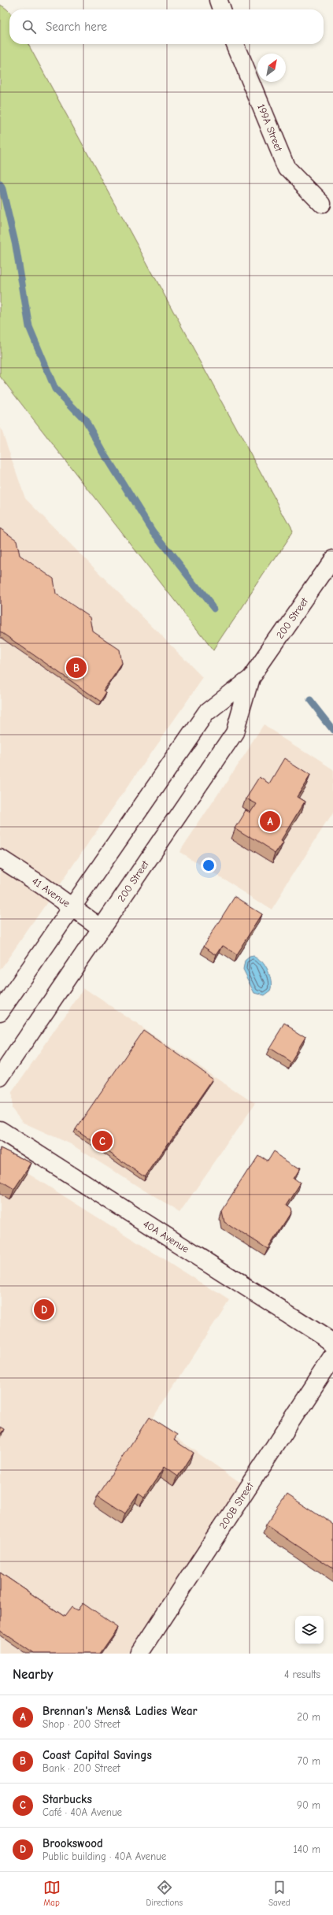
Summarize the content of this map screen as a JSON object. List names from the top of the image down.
{
  "streets": {
    "street": [
      "199A Street",
      "200 Street",
      "41 Avenue",
      "40A Avenue",
      "200B Street"
    ]
  },
  "crossings": [
    ["200 Street", "41 Avenue"]
  ],
  "north": "top right",
  "page": {
    "search": "Search here",
    "pins": [
      "B",
      "A",
      "C",
      "D"
    ],
    "heading": ["Nearby", "4 results"],
    "list": [
      {
        "mark": "A",
        "name": "Brennan's Mens& Ladies Wear",
        "note": "Shop · 200 Street",
        "value": "20 m"
      },
      {
        "mark": "B",
        "name": "Coast Capital Savings",
        "note": "Bank · 200 Street",
        "value": "70 m"
      },
      {
        "mark": "C",
        "name": "Starbucks",
        "note": "Café · 40A Avenue",
        "value": "90 m"
      },
      {
        "mark": "D",
        "name": "Brookswood",
        "note": "Public building · 40A Avenue",
        "value": "140 m"
      }
    ],
    "nav": ["Map", "Directions", "Saved"]
  }
}
